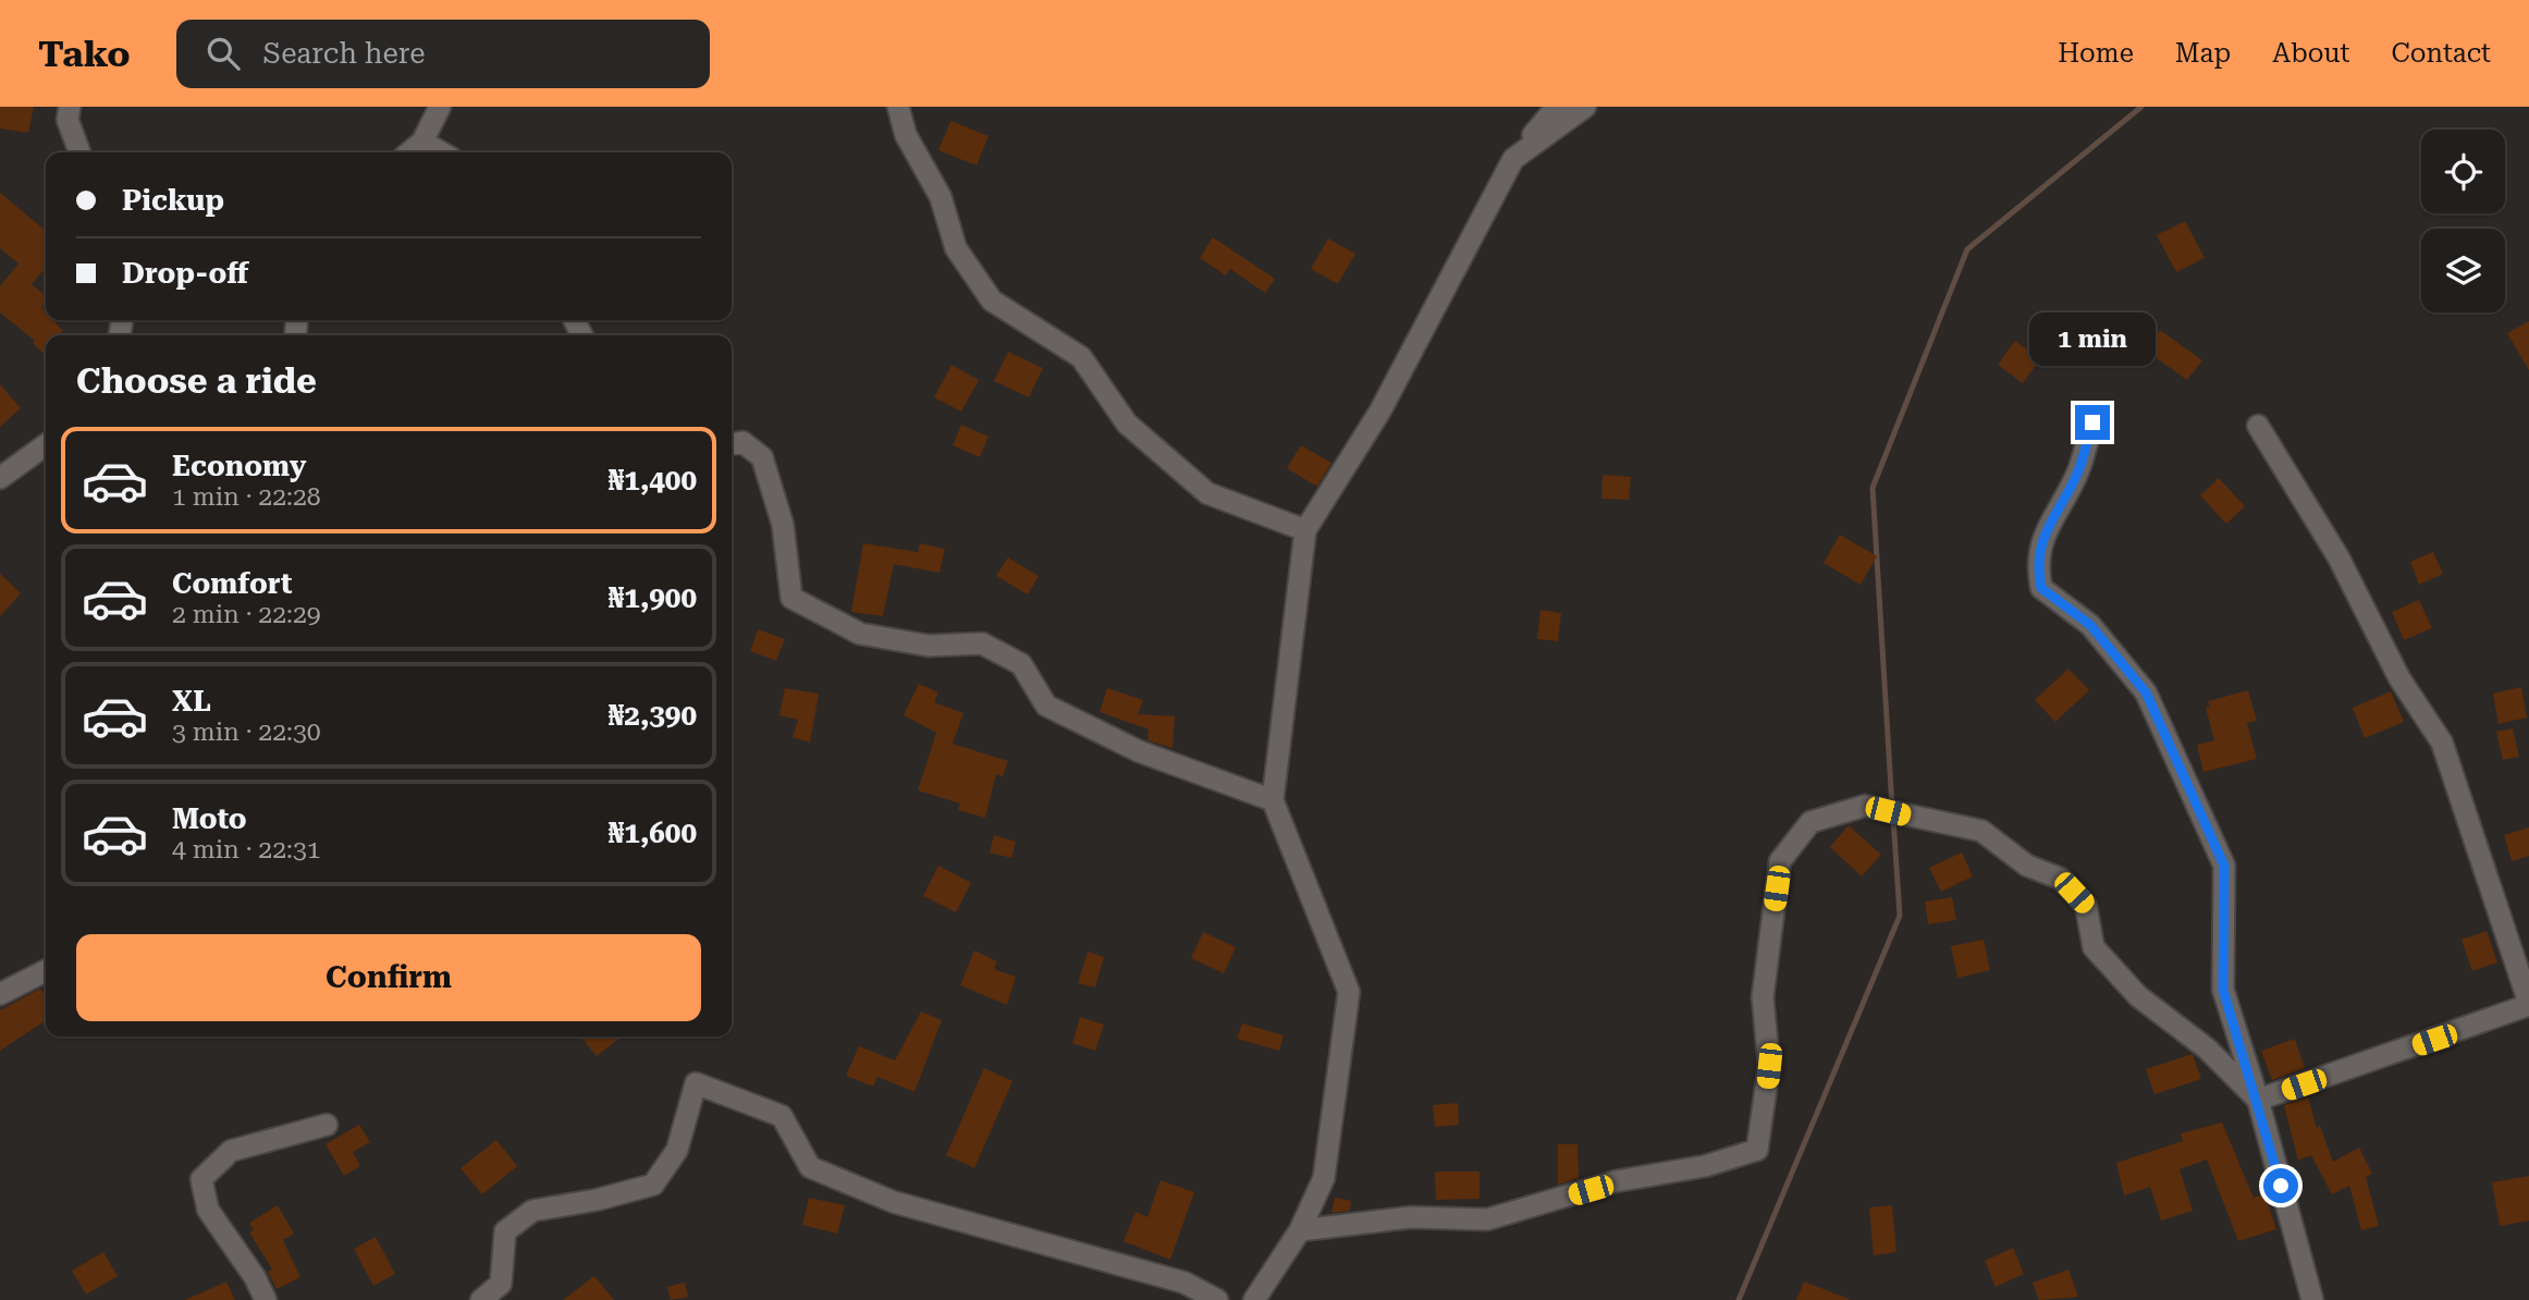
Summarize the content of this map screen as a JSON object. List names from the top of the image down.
{
  "page": {
    "header": "Tako",
    "search": "Search here",
    "nav": [
      "Home",
      "Map",
      "About",
      "Contact"
    ],
    "banner": ["Pickup", "Drop-off"],
    "bubble": "1 min",
    "heading": "Choose a ride",
    "list": [
      {
        "name": "Economy",
        "note": "1 min · 22:28",
        "value": "₦1,400"
      },
      {
        "name": "Comfort",
        "note": "2 min · 22:29",
        "value": "₦1,900"
      },
      {
        "name": "XL",
        "note": "3 min · 22:30",
        "value": "₦2,390"
      },
      {
        "name": "Moto",
        "note": "4 min · 22:31",
        "value": "₦1,600"
      }
    ],
    "buttons": "Confirm"
  }
}
